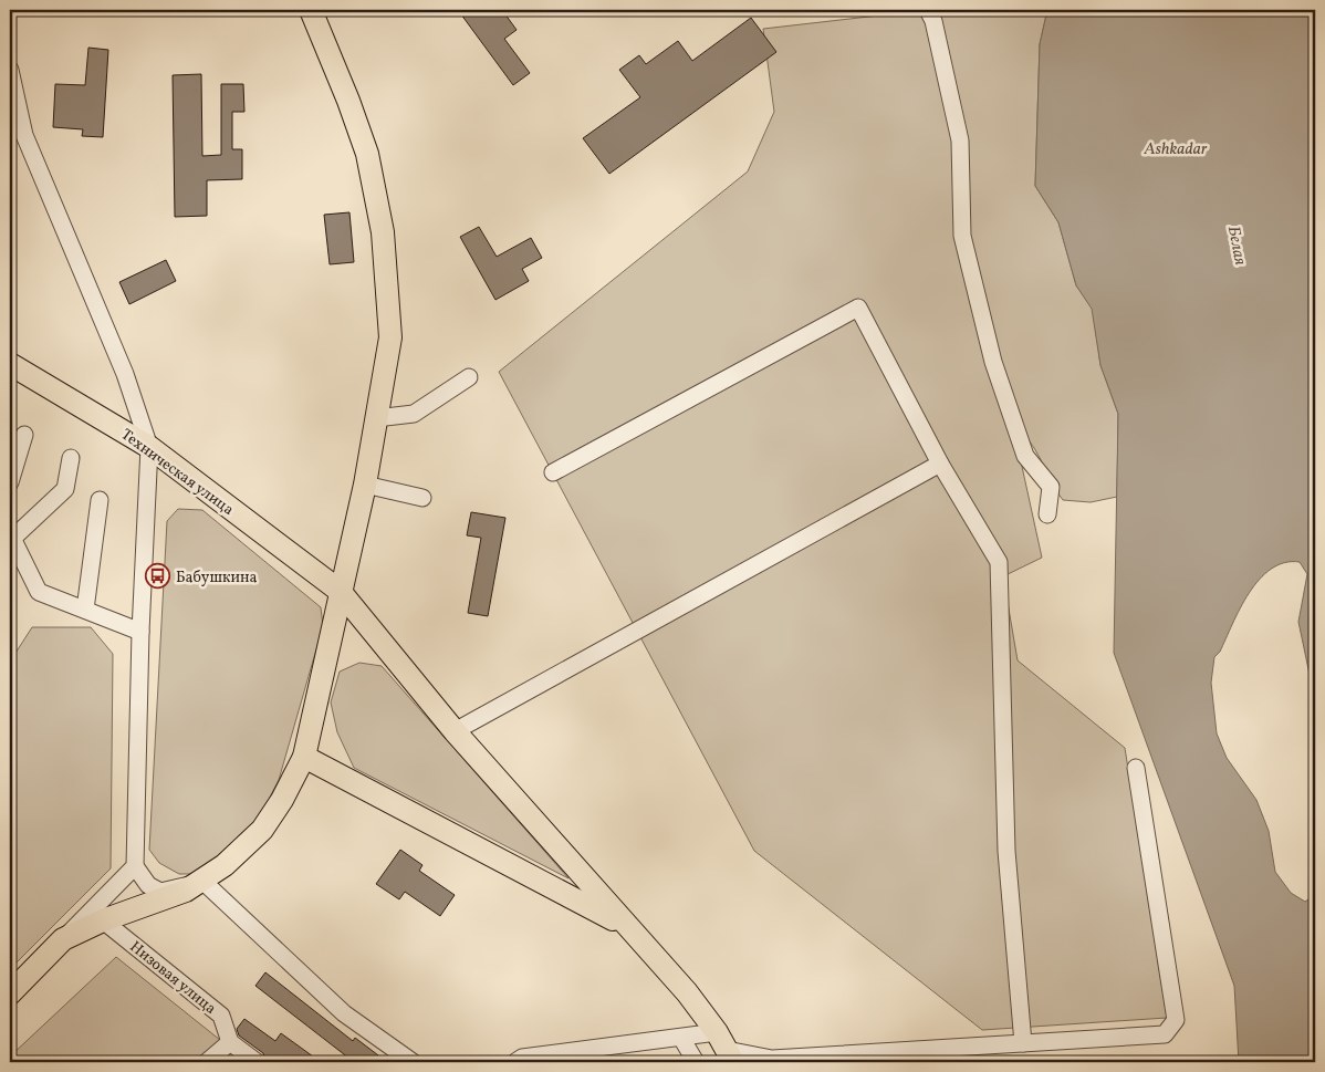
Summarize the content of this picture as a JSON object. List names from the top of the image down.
{
  "streets": {
    "main road": ["Техническая улица"],
    "street": ["Низовая улица"]
  },
  "water": ["Ashkadar", "Белая"],
  "places": {
    "bus stop": ["Бабушкина"]
  }
}
